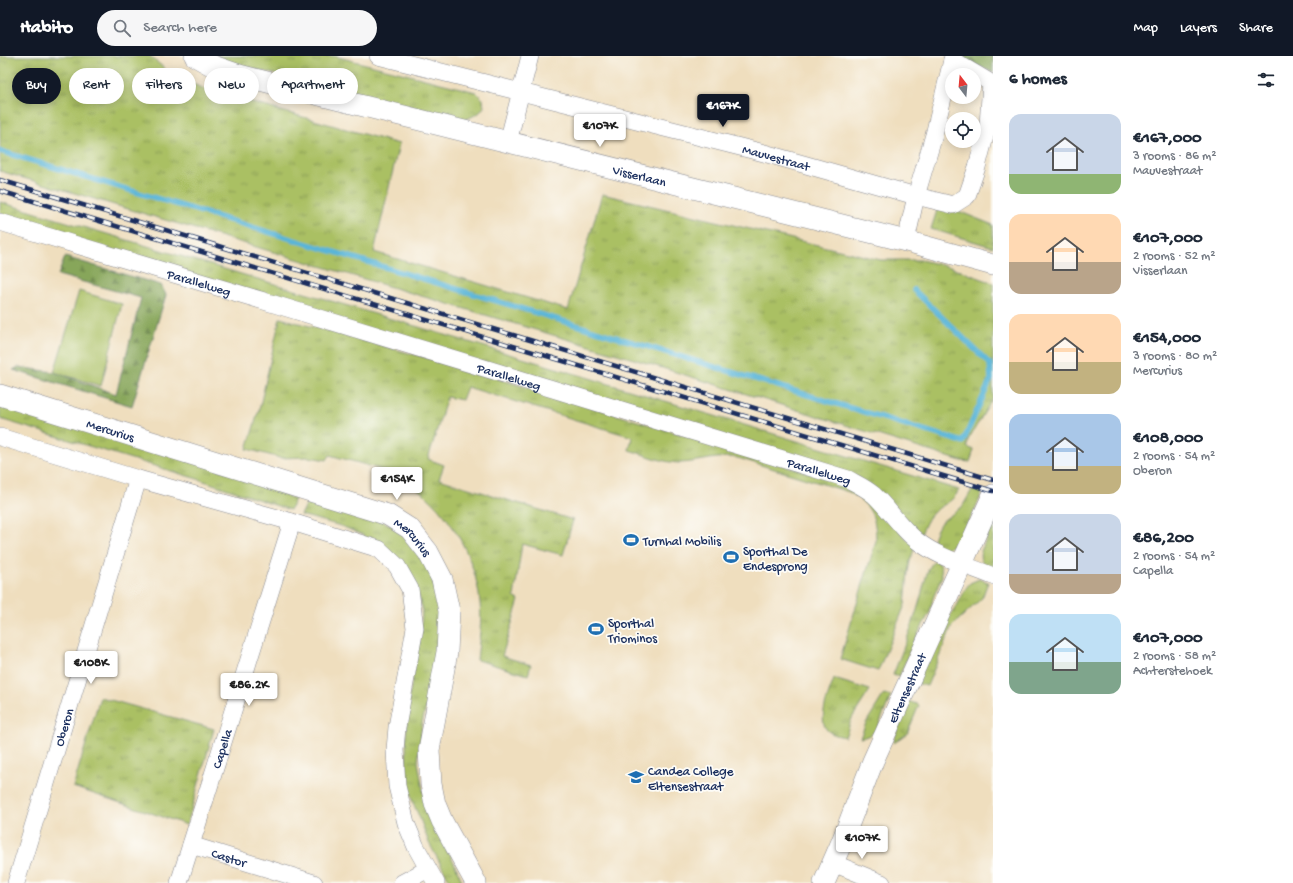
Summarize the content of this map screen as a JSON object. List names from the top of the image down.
{
  "streets": {
    "street": [
      "Mauvestraat",
      "Visserlaan",
      "Parallelweg",
      "Mercurius",
      "Eltensestraat",
      "Oberon",
      "Capella",
      "Castor"
    ]
  },
  "crossings": [
    ["Parallelweg", "Eltensestraat"],
    ["Capella", "Castor"]
  ],
  "places": {
    "sports": ["Turnhal Mobilis", "Sporthal De Endesprong", "Sporthal Triominos"],
    "school or university": ["Candea College Eltensestraat"]
  },
  "north": "top",
  "page": {
    "header": "Habito",
    "search": "Search here",
    "nav": ["Map", "Layers", "Share"],
    "heading": "6 homes",
    "chip": [
      "Buy",
      "Rent",
      "Filters",
      "New",
      "Apartment"
    ],
    "price": [
      "€167K",
      "€107K",
      "€154K",
      "€108K",
      "€86.2K",
      "€107K"
    ],
    "list": [
      {
        "name": "€167,000",
        "note": "3 rooms · 86 m² · Mauvestraat"
      },
      {
        "name": "€107,000",
        "note": "2 rooms · 52 m² · Visserlaan"
      },
      {
        "name": "€154,000",
        "note": "3 rooms · 80 m² · Mercurius"
      },
      {
        "name": "€108,000",
        "note": "2 rooms · 54 m² · Oberon"
      },
      {
        "name": "€86,200",
        "note": "2 rooms · 54 m² · Capella"
      },
      {
        "name": "€107,000",
        "note": "2 rooms · 58 m² · Achterstehoek"
      }
    ]
  }
}
